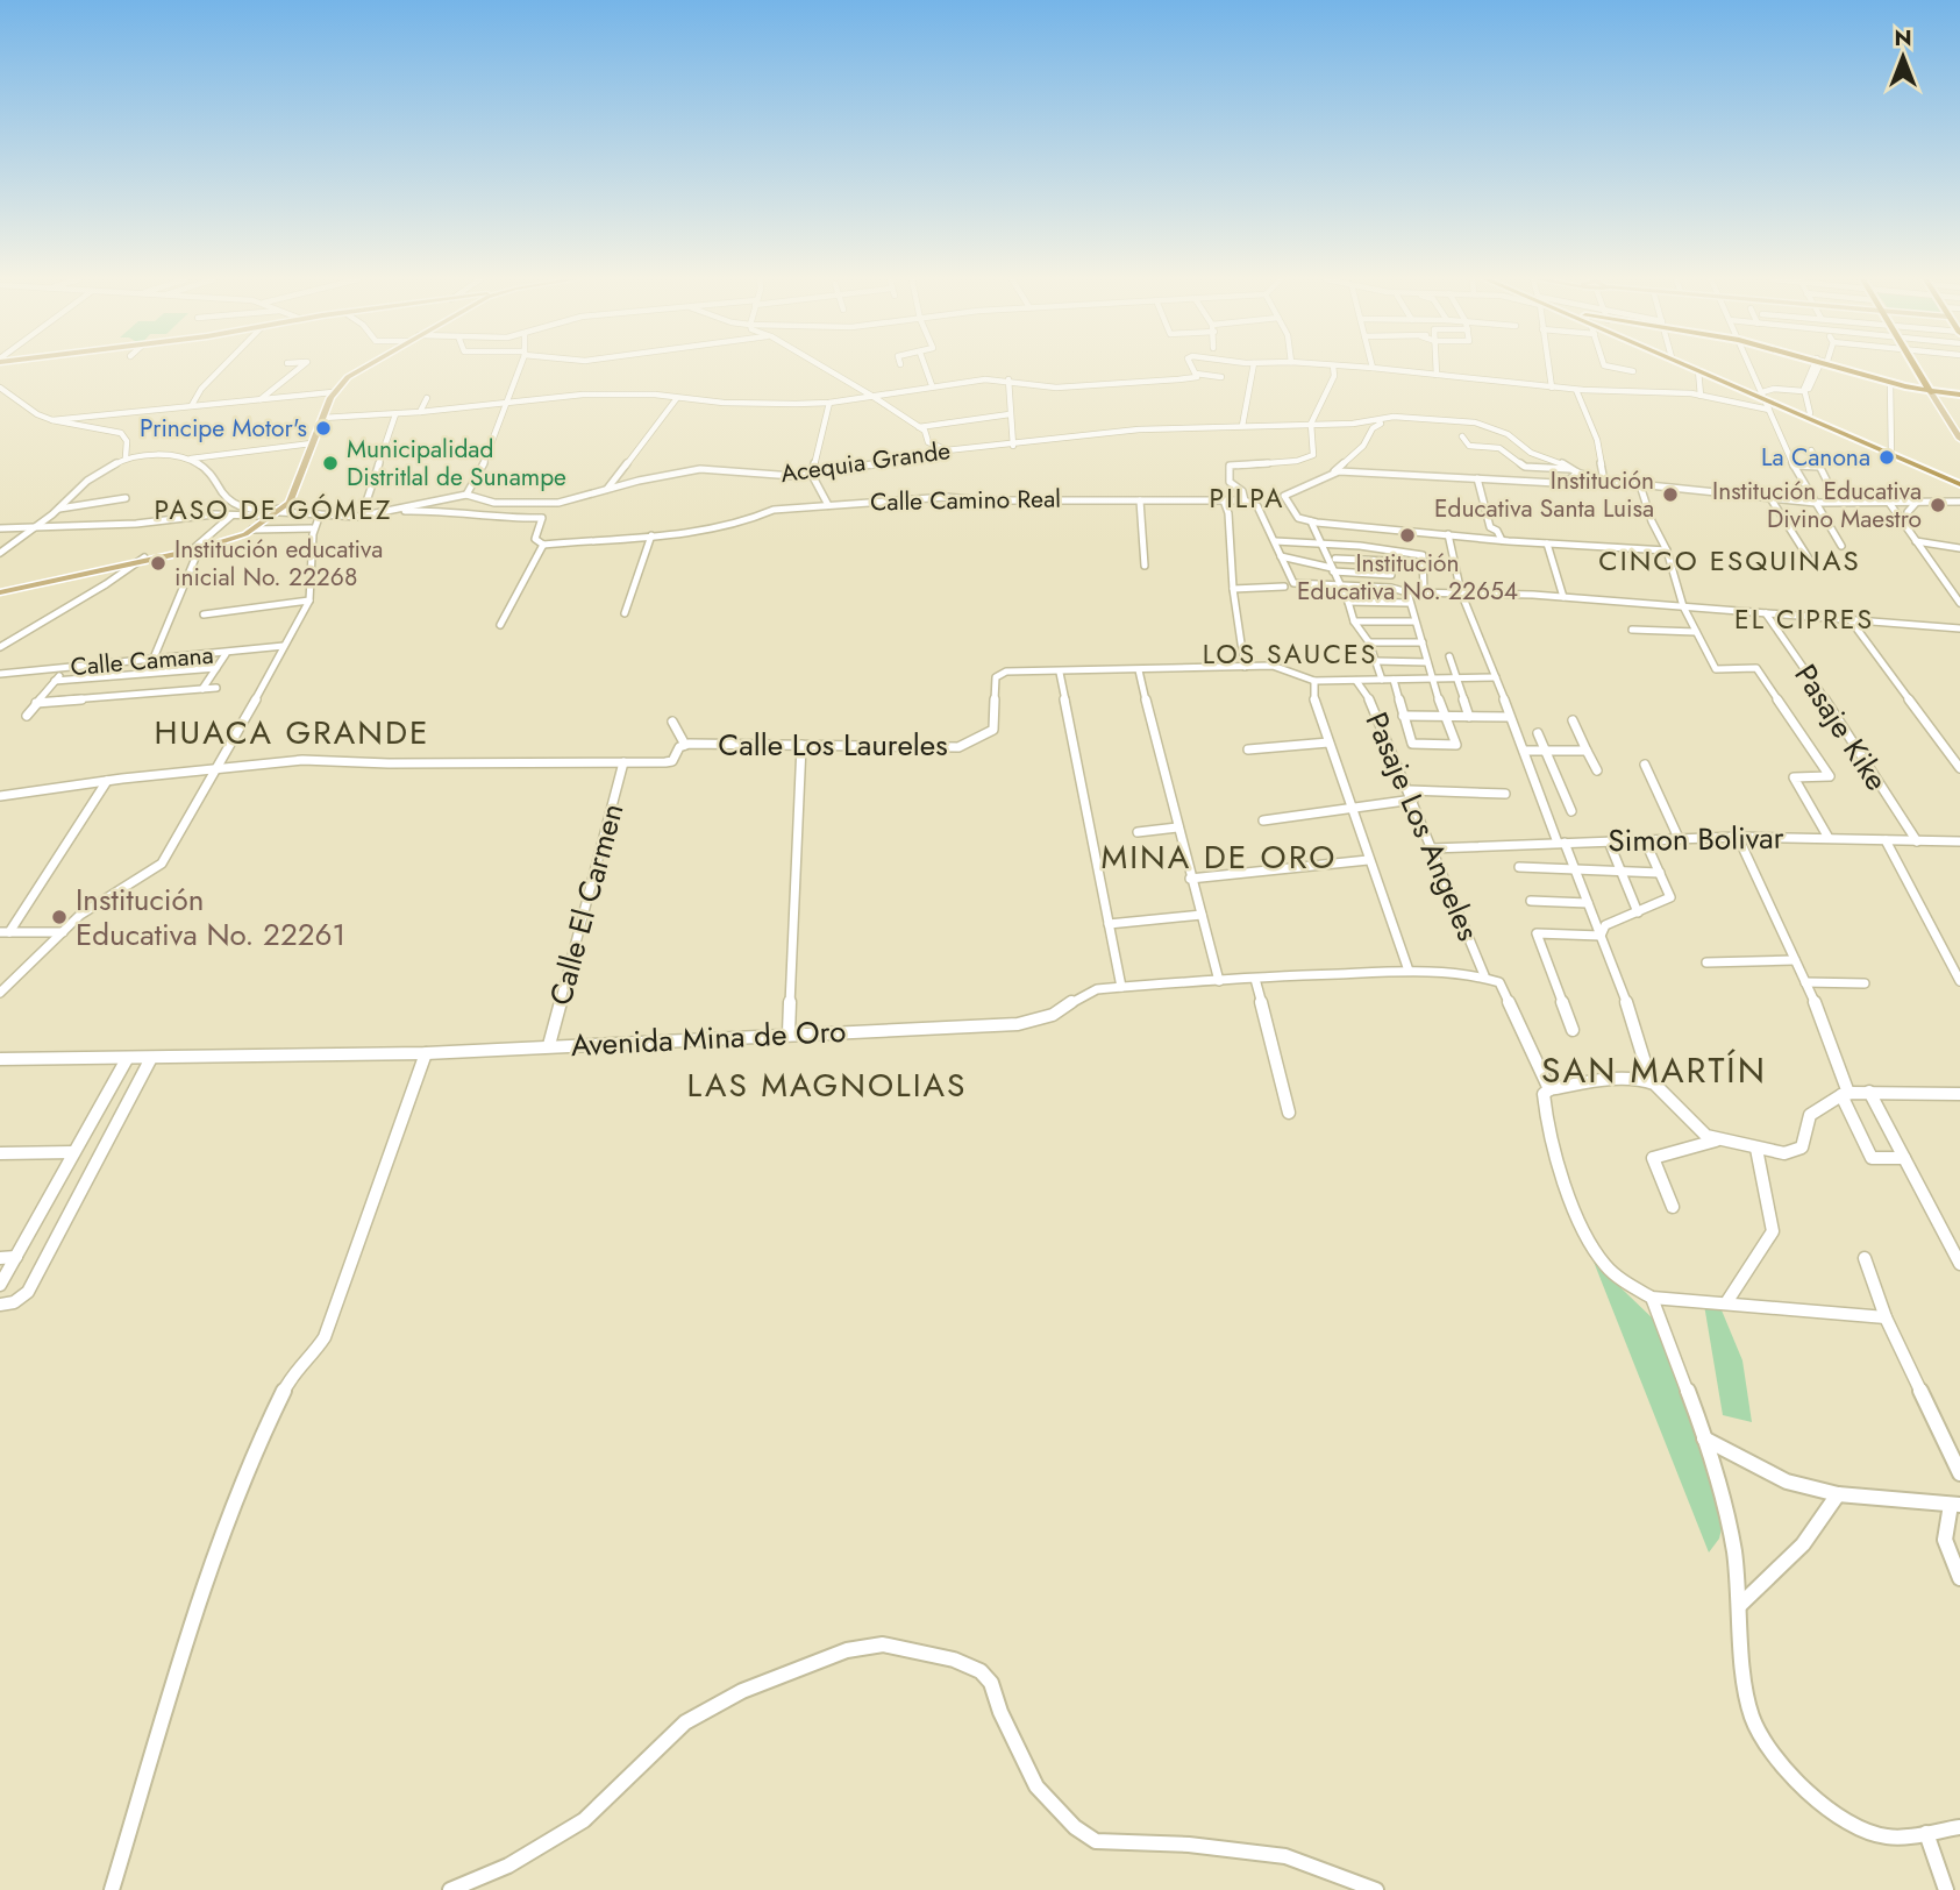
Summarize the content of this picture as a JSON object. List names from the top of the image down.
{
  "streets": {
    "street": [
      "Acequia Grande",
      "Calle Camino Real",
      "Calle Camana",
      "Pasaje Kike",
      "Calle Los Laureles",
      "Pasaje Los Angeles",
      "Simon Bolivar",
      "Calle El Carmen",
      "Avenida Mina de Oro"
    ]
  },
  "crossings": [
    ["Pasaje Kike", "Simon Bolivar"],
    ["Pasaje Los Angeles", "Simon Bolivar"],
    ["Pasaje Los Angeles", "Avenida Mina de Oro"],
    ["Calle El Carmen", "Avenida Mina de Oro"]
  ],
  "districts": [
    "PILPA",
    "PASO DE GÓMEZ",
    "CINCO ESQUINAS",
    "EL CIPRES",
    "LOS SAUCES",
    "HUACA GRANDE",
    "MINA DE ORO",
    "SAN MARTÍN",
    "LAS MAGNOLIAS"
  ],
  "places": [
    "Principe Motor's",
    "La Canona",
    "Municipalidad Distritlal de Sunampe",
    "Institución Educativa Santa Luisa",
    "Institución Educativa Divino Maestro",
    "Institución Educativa No. 22654",
    "Institución educativa inicial No. 22268",
    "Institución Educativa No. 22261"
  ],
  "north": "top"
}
